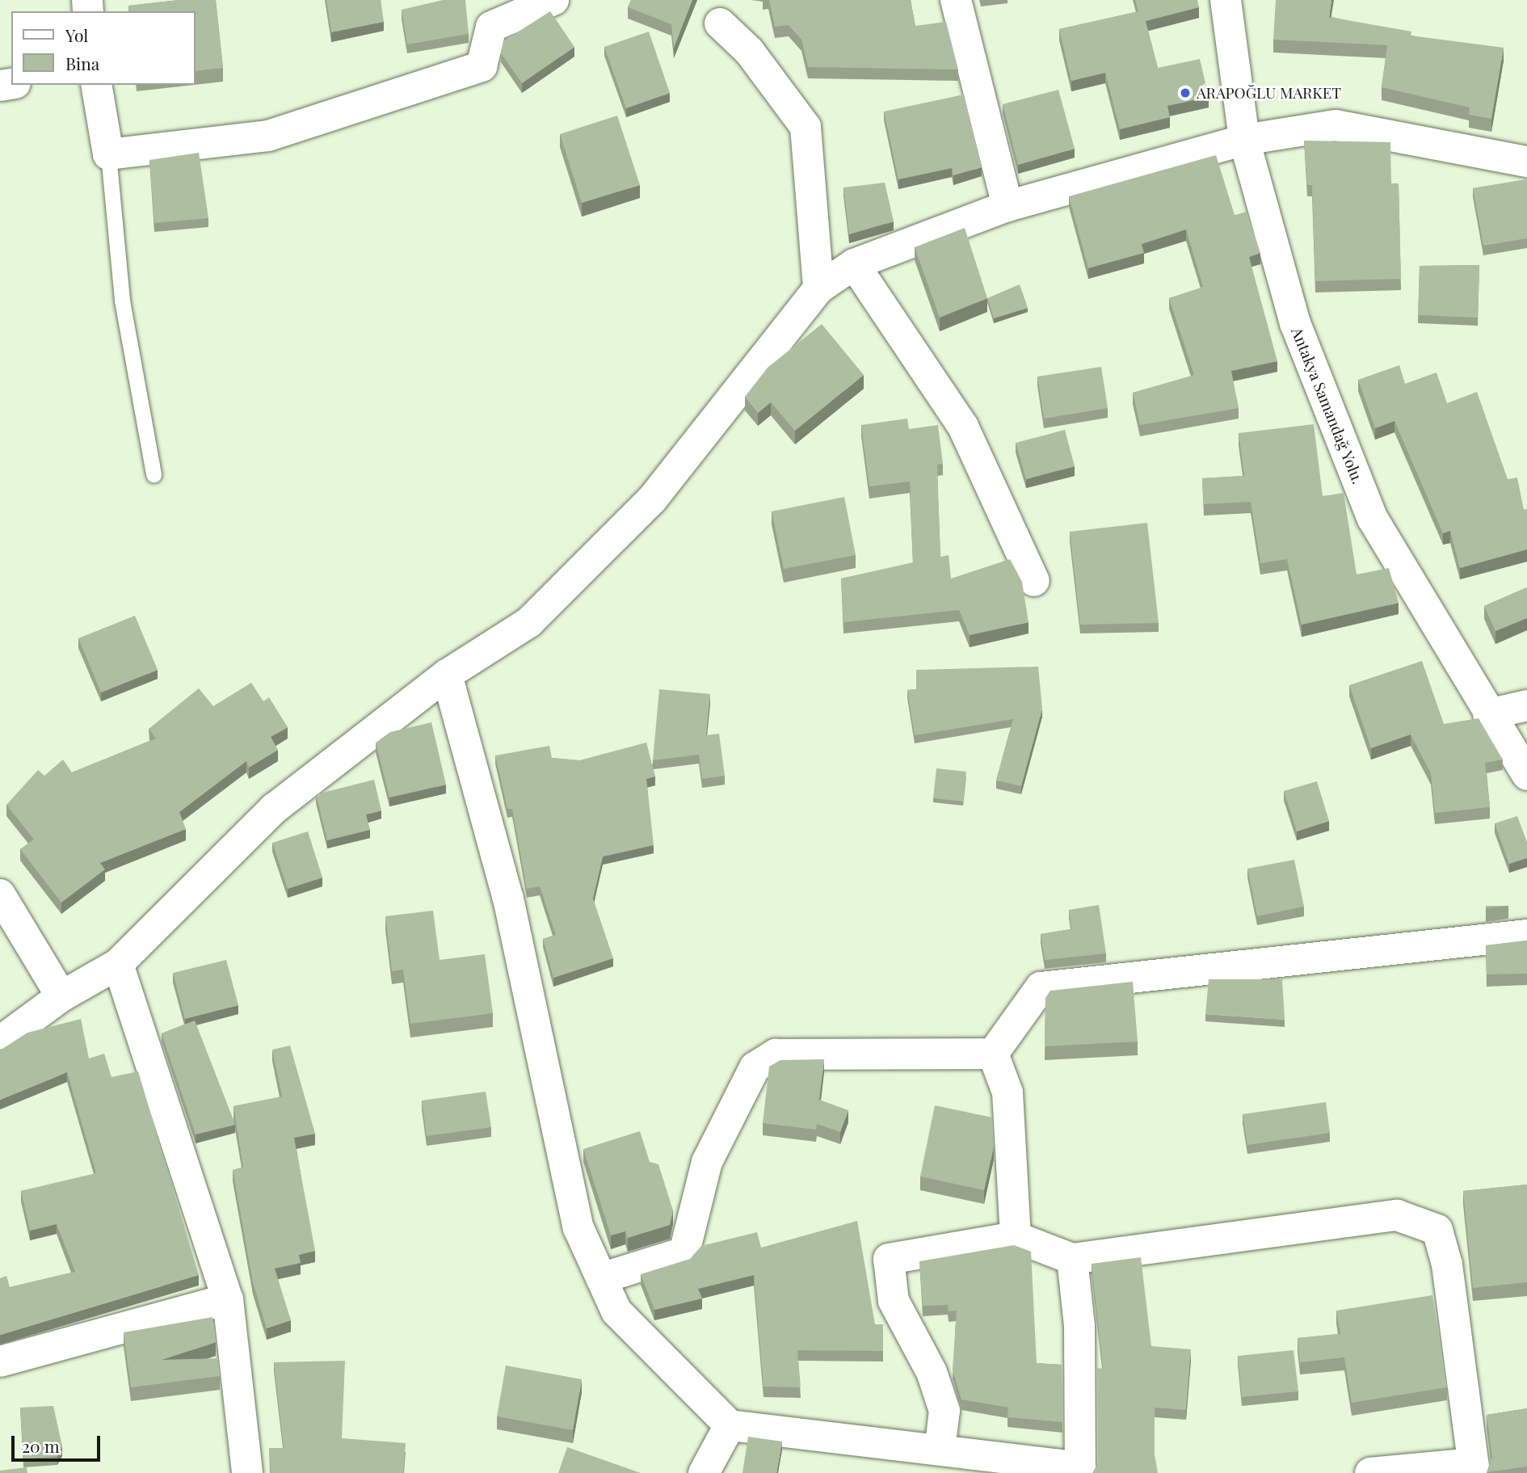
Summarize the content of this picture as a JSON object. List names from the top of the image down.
{
  "streets": {
    "street": ["Antakya Samandağ Yolu."]
  },
  "places": ["ARAPOĞLU MARKET"],
  "legend": ["Yol", "Bina"],
  "scale_bar": "20 m"
}
